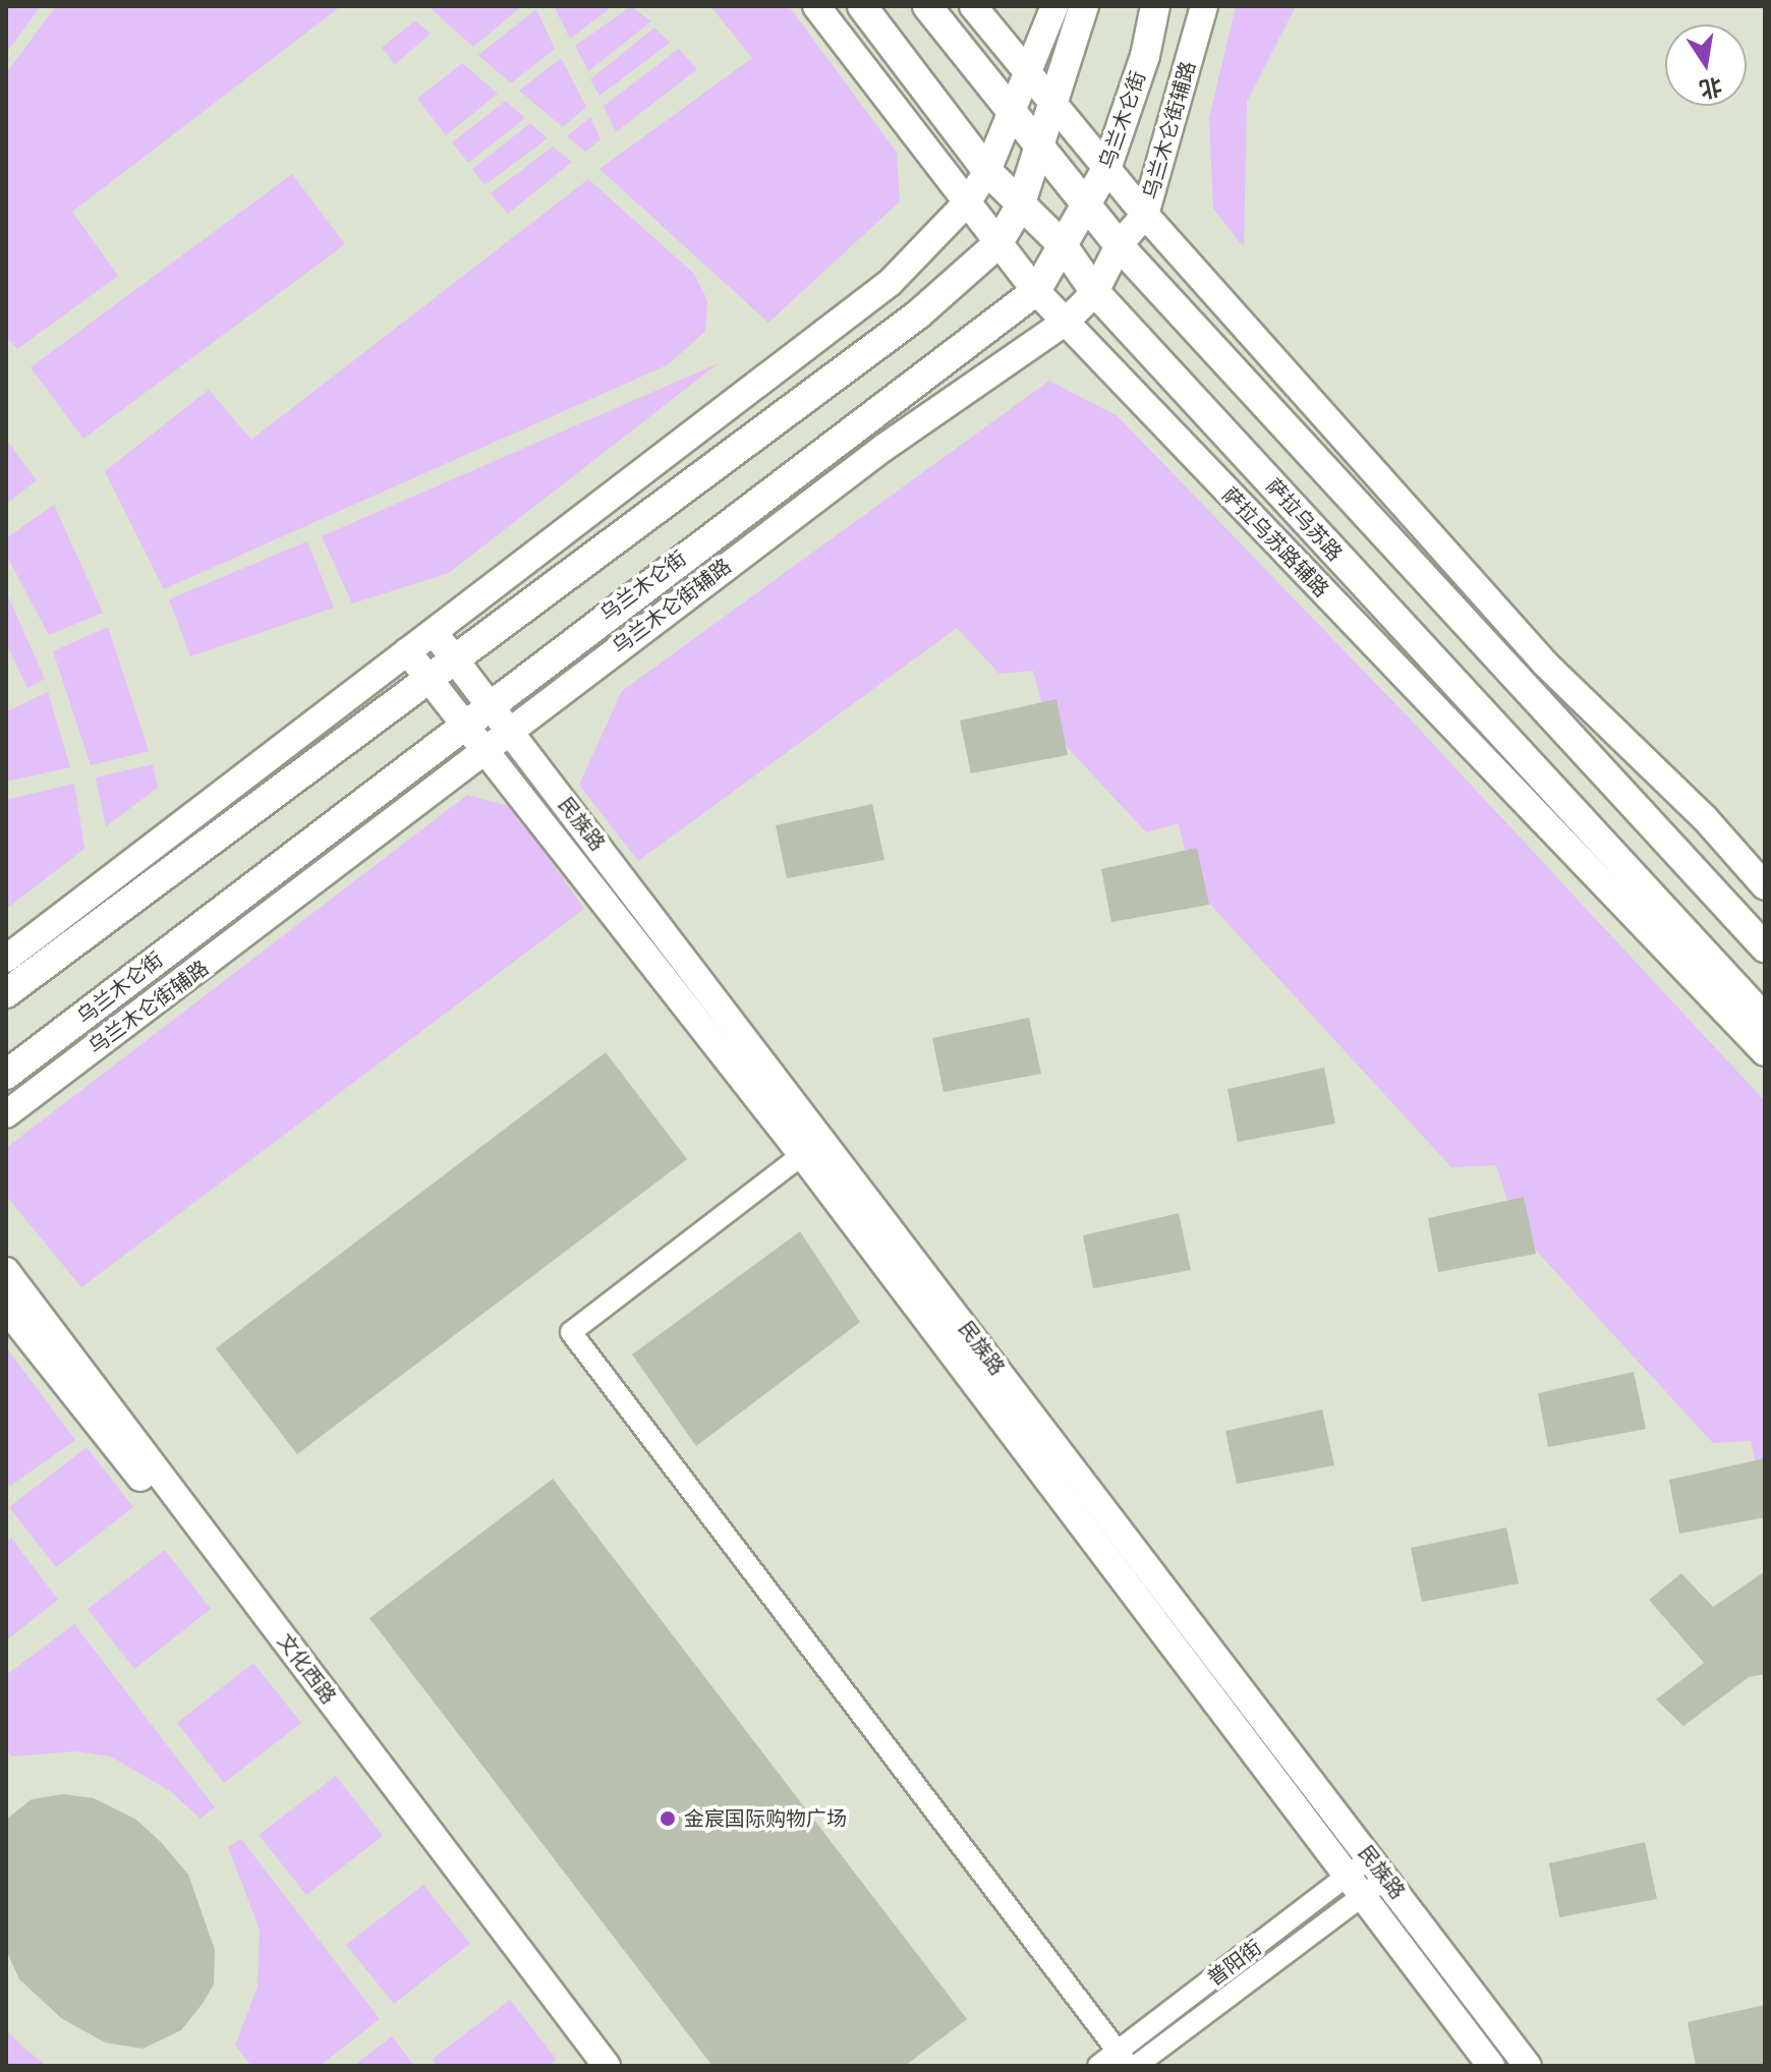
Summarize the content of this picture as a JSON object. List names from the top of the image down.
{
  "streets": {
    "main road": ["乌兰木仑街", "萨拉乌苏路"],
    "street": [
      "乌兰木仑街辅路",
      "萨拉乌苏路辅路",
      "民族路",
      "文化西路",
      "普阳街"
    ]
  },
  "crossings": [
    ["乌兰木仑街", "萨拉乌苏路"],
    ["乌兰木仑街", "萨拉乌苏路辅路"],
    ["乌兰木仑街", "民族路"],
    ["乌兰木仑街辅路", "萨拉乌苏路"],
    ["乌兰木仑街辅路", "萨拉乌苏路辅路"],
    ["乌兰木仑街辅路", "民族路"],
    ["民族路", "普阳街"]
  ],
  "places": ["金宸国际购物广场"],
  "north": "bottom"
}
